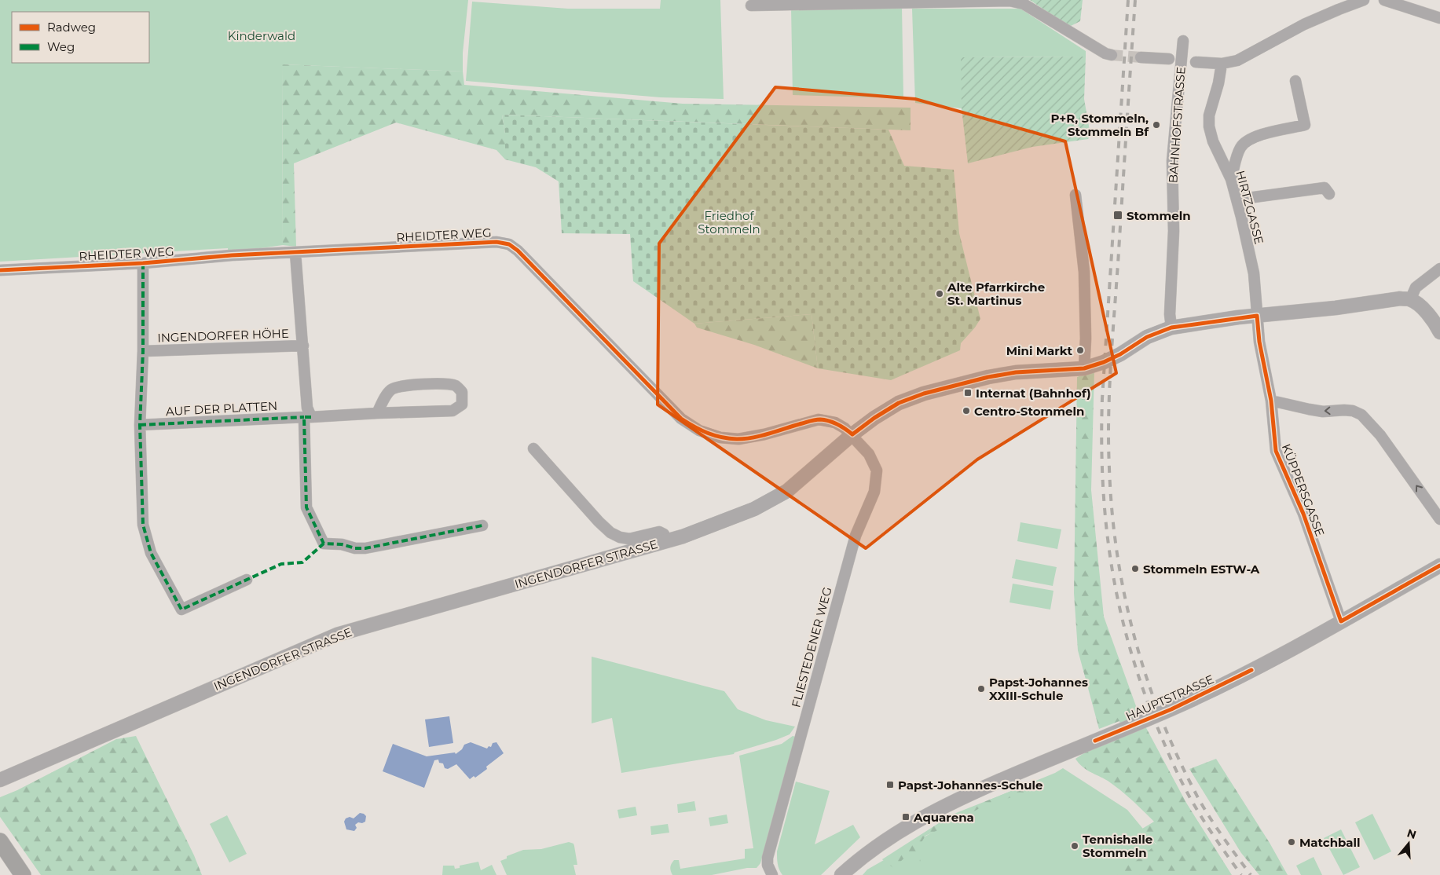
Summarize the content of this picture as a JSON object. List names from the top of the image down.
{
  "streets": {
    "street": [
      "BAHNHOFSTRASSE",
      "HIRTZGASSE",
      "RHEIDTER WEG",
      "INGENDORFER HÖHE",
      "AUF DER PLATTEN",
      "KÜPPERSGASSE",
      "INGENDORFER STRASSE",
      "FLIESTEDENER WEG",
      "HAUPTSTRASSE"
    ]
  },
  "crossings": [
    ["BAHNHOFSTRASSE", "INGENDORFER STRASSE"],
    ["HIRTZGASSE", "KÜPPERSGASSE"],
    ["RHEIDTER WEG", "INGENDORFER HÖHE"],
    ["RHEIDTER WEG", "INGENDORFER STRASSE"],
    ["RHEIDTER WEG", "FLIESTEDENER WEG"],
    ["INGENDORFER HÖHE", "AUF DER PLATTEN"],
    ["KÜPPERSGASSE", "HAUPTSTRASSE"],
    ["INGENDORFER STRASSE", "FLIESTEDENER WEG"]
  ],
  "parks": ["Kinderwald", "Friedhof Stommeln"],
  "places": {
    "other": [
      "P+R, Stommeln, Stommeln Bf",
      "Alte Pfarrkirche St. Martinus",
      "Mini Markt",
      "Centro-Stommeln",
      "Stommeln ESTW-A",
      "Papst-Johannes XXIII-Schule",
      "Matchball",
      "Tennishalle Stommeln"
    ],
    "transit": [
      "Stommeln",
      "Internat (Bahnhof)",
      "Papst-Johannes-Schule",
      "Aquarena"
    ]
  },
  "legend": ["Radweg", "Weg"],
  "north": "top"
}
